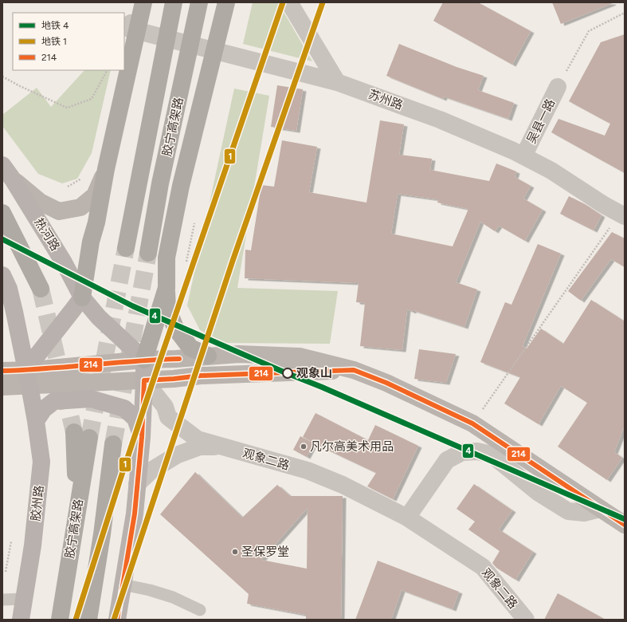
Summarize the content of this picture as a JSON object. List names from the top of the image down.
{
  "streets": {
    "highway": ["胶宁高架路"],
    "main road": ["热河路", "胶州路"],
    "street": ["苏州路", "吴县一路", "观象二路"]
  },
  "crossings": [
    ["苏州路", "吴县一路"]
  ],
  "places": ["观象山", "凡尔高美术用品", "圣保罗堂"],
  "lines": ["metro line 1", "metro line 4", "transit line 214"],
  "legend": ["地铁 4", "地铁 1", "214"]
}
